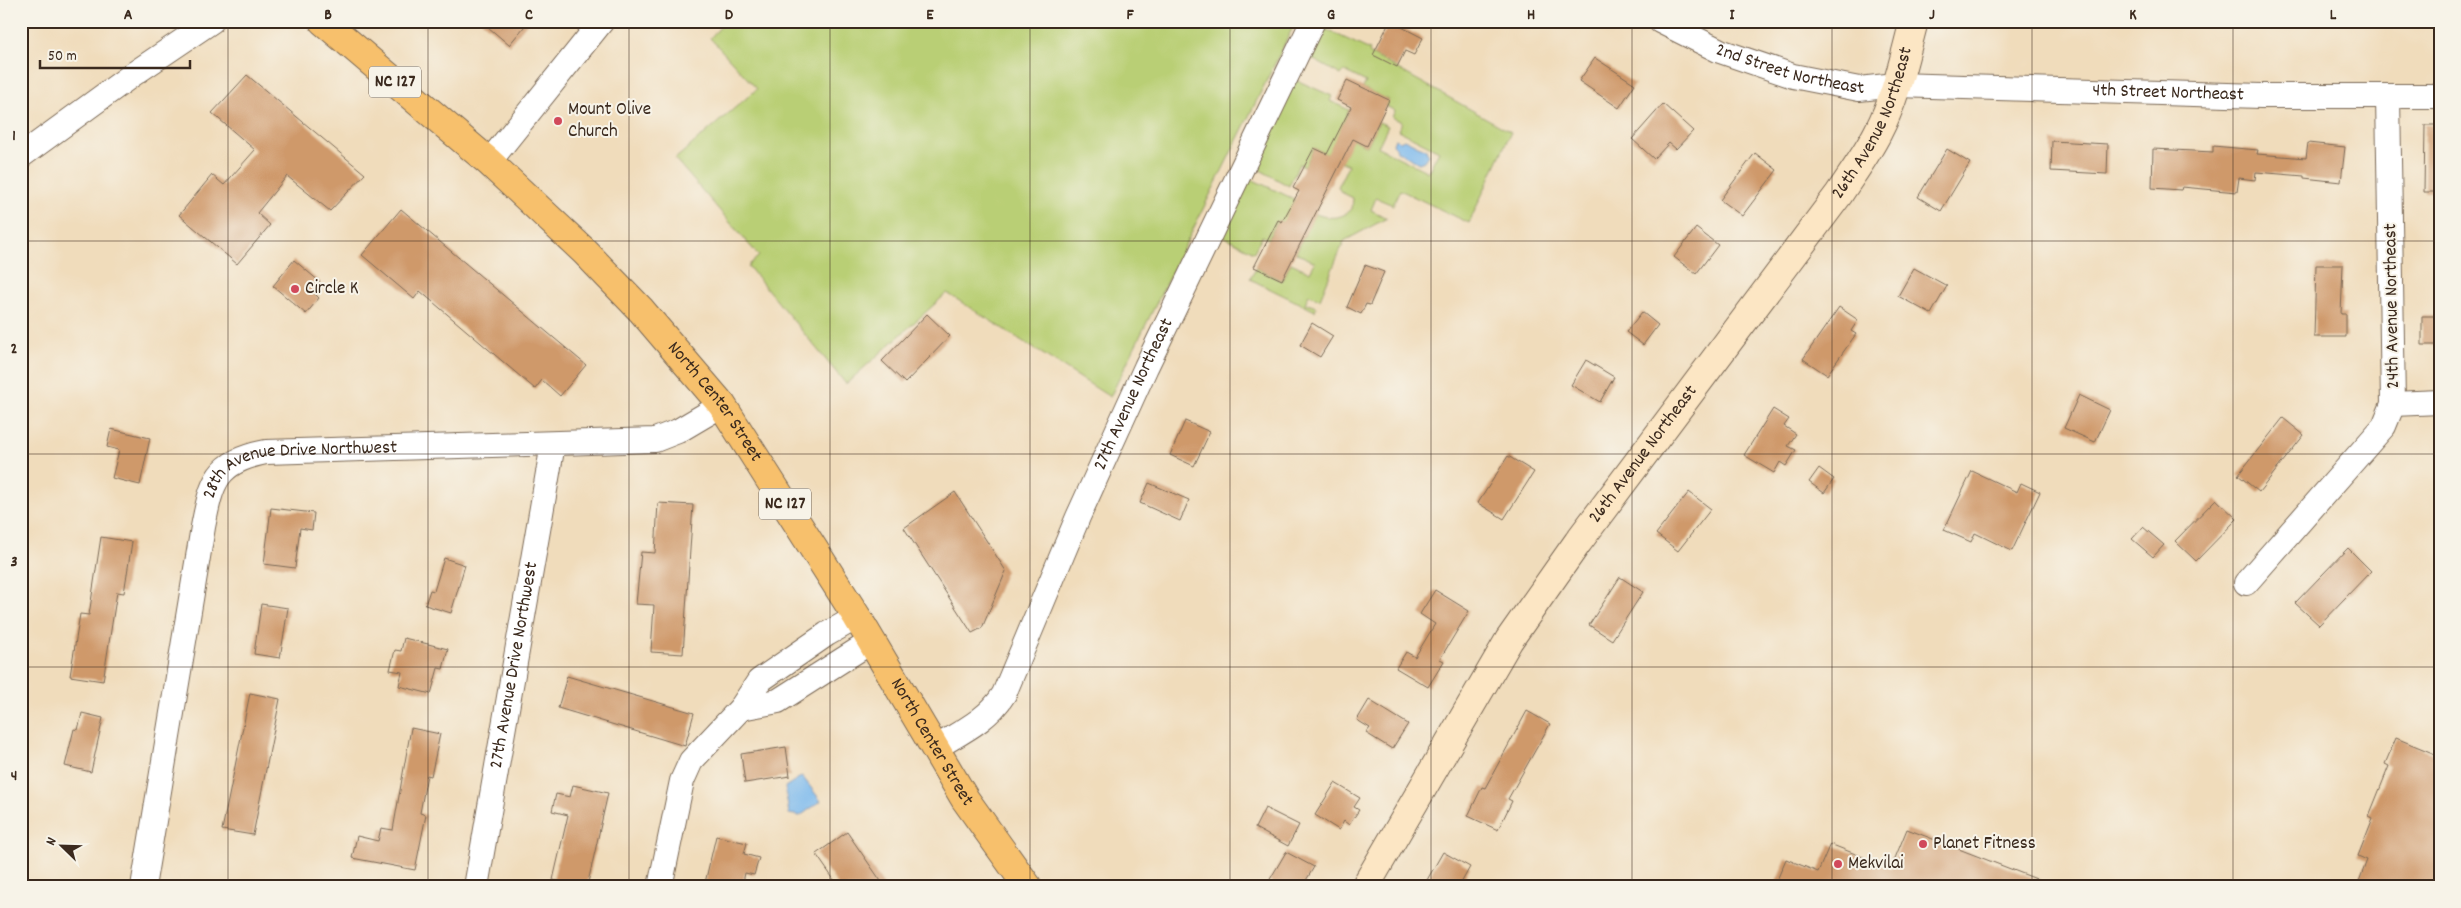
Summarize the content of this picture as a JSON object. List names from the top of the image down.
{
  "streets": {
    "main road": ["NC 127", "North Center Street"],
    "street": [
      "2nd Street Northeast",
      "4th Street Northeast",
      "26th Avenue Northeast",
      "24th Avenue Northeast",
      "27th Avenue Northeast",
      "28th Avenue Drive Northwest",
      "27th Avenue Drive Northwest"
    ]
  },
  "crossings": [
    ["2nd Street Northeast", "4th Street Northeast"],
    ["2nd Street Northeast", "26th Avenue Northeast"],
    ["4th Street Northeast", "26th Avenue Northeast"],
    ["4th Street Northeast", "24th Avenue Northeast"],
    ["27th Avenue Northeast", "North Center Street"],
    ["North Center Street", "28th Avenue Drive Northwest"],
    ["28th Avenue Drive Northwest", "27th Avenue Drive Northwest"]
  ],
  "places": [
    "Mount Olive Church",
    "Circle K",
    "Planet Fitness",
    "Mekvilai"
  ],
  "scale_bar": "50 m",
  "north": "top left",
  "grid": {
    "columns": [
      "A",
      "B",
      "C",
      "D",
      "E",
      "F",
      "G",
      "H",
      "I",
      "J",
      "K",
      "L"
    ],
    "rows": [
      "1",
      "2",
      "3",
      "4"
    ]
  }
}
